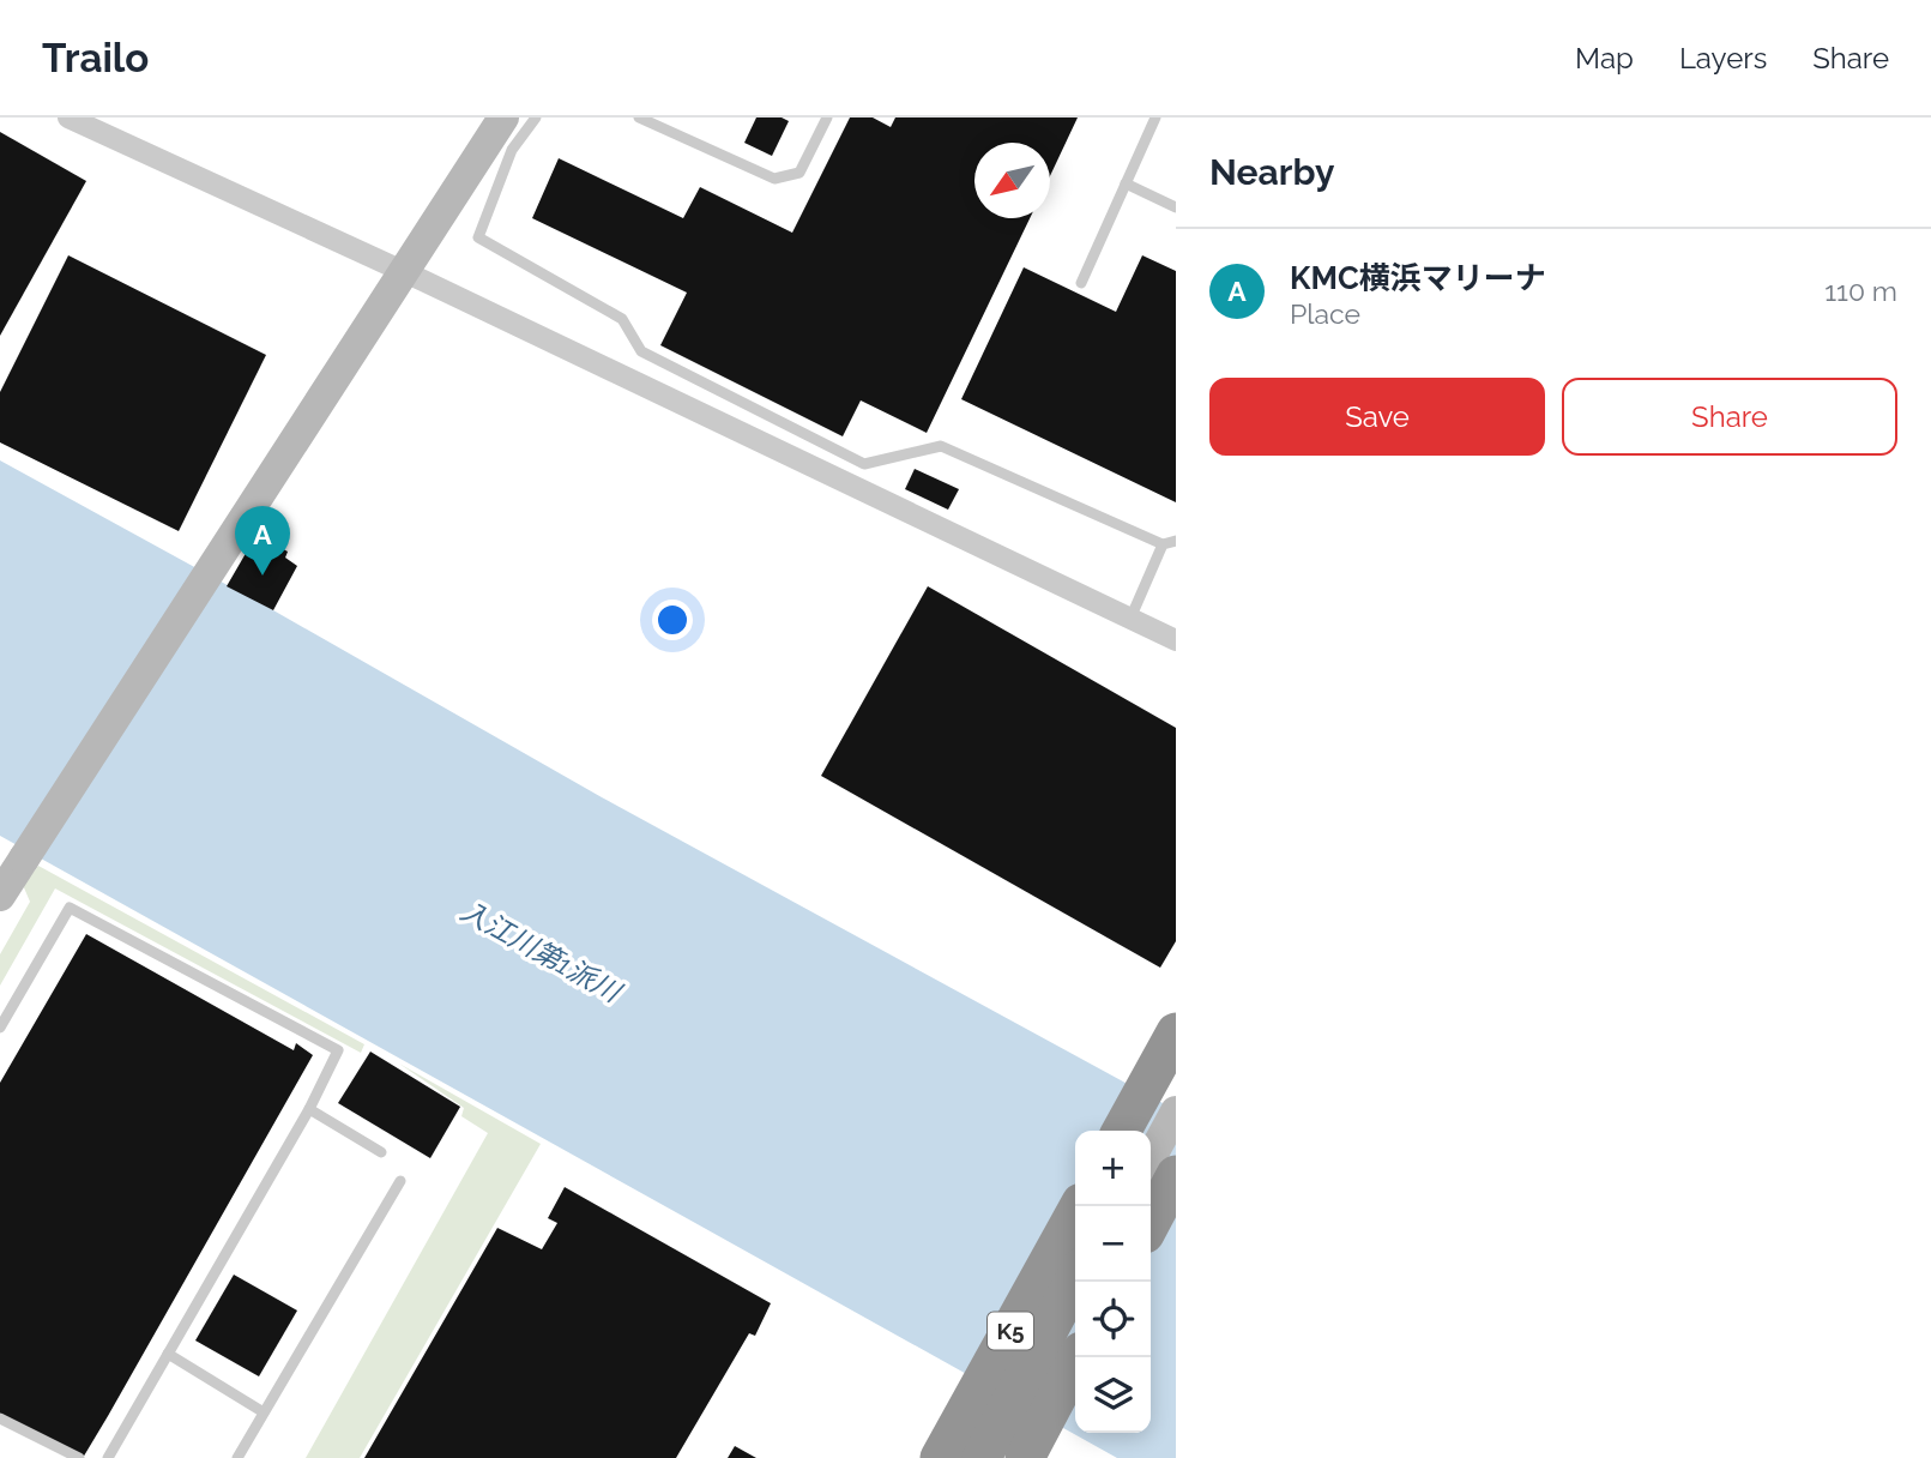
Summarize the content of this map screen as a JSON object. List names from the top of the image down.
{
  "streets": {
    "highway": ["K5"]
  },
  "water": ["入江川第1派川"],
  "north": "bottom left",
  "page": {
    "header": "Trailo",
    "nav": ["Map", "Layers", "Share"],
    "heading": "Nearby",
    "list": [
      {
        "mark": "A",
        "name": "KMC横浜マリーナ",
        "note": "Place",
        "value": "110 m"
      }
    ],
    "buttons": ["Save", "Share"],
    "pins": "A",
    "map_buttons": ["+", "−"]
  }
}
